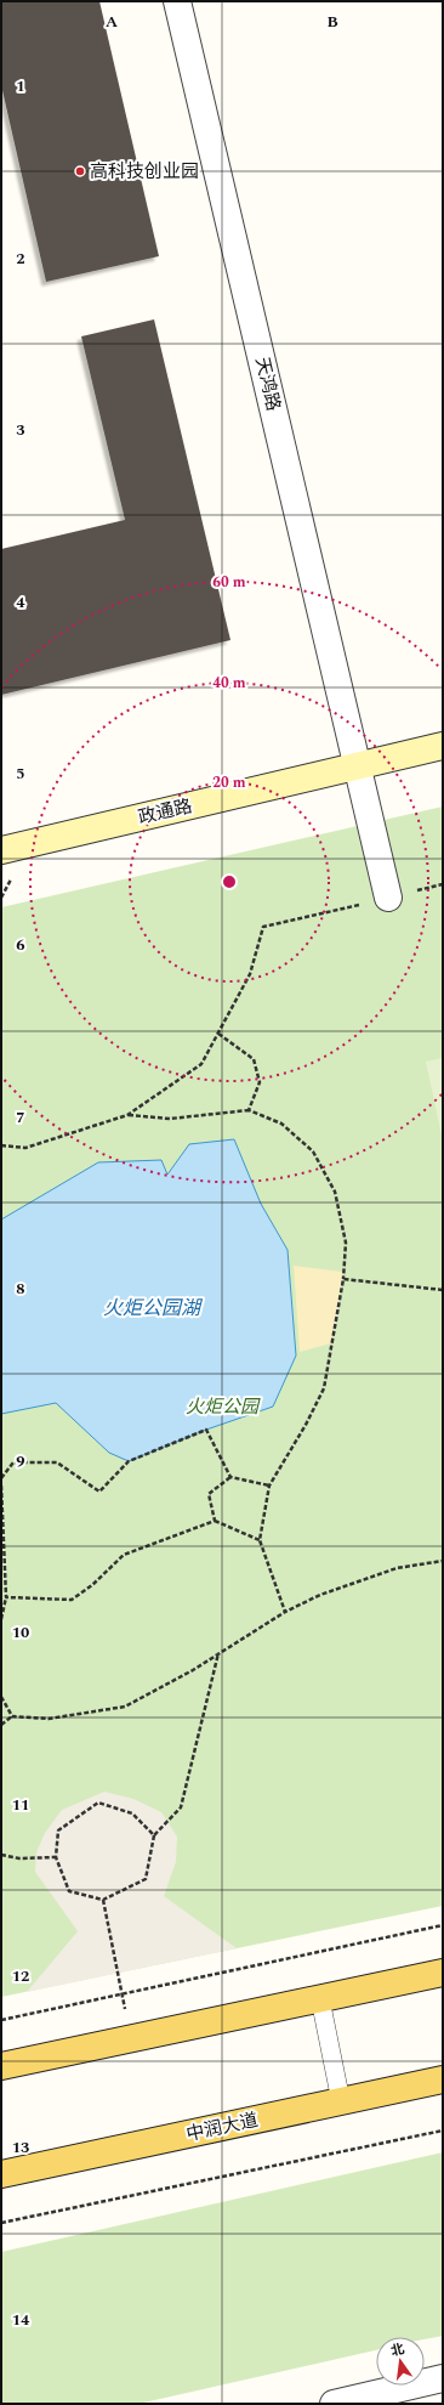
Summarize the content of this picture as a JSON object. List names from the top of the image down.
{
  "streets": {
    "main road": ["中润大道"],
    "street": ["天鸿路", "政通路"]
  },
  "crossings": [
    ["天鸿路", "政通路"]
  ],
  "water": ["火炬公园湖"],
  "parks": ["火炬公园"],
  "places": ["高科技创业园"],
  "north": "top",
  "grid": {
    "columns": ["A", "B"],
    "rows": [
      "1",
      "2",
      "3",
      "4",
      "5",
      "6",
      "7",
      "8",
      "9",
      "10",
      "11",
      "12",
      "13",
      "14"
    ]
  },
  "rings": ["60 m", "40 m", "20 m"]
}
